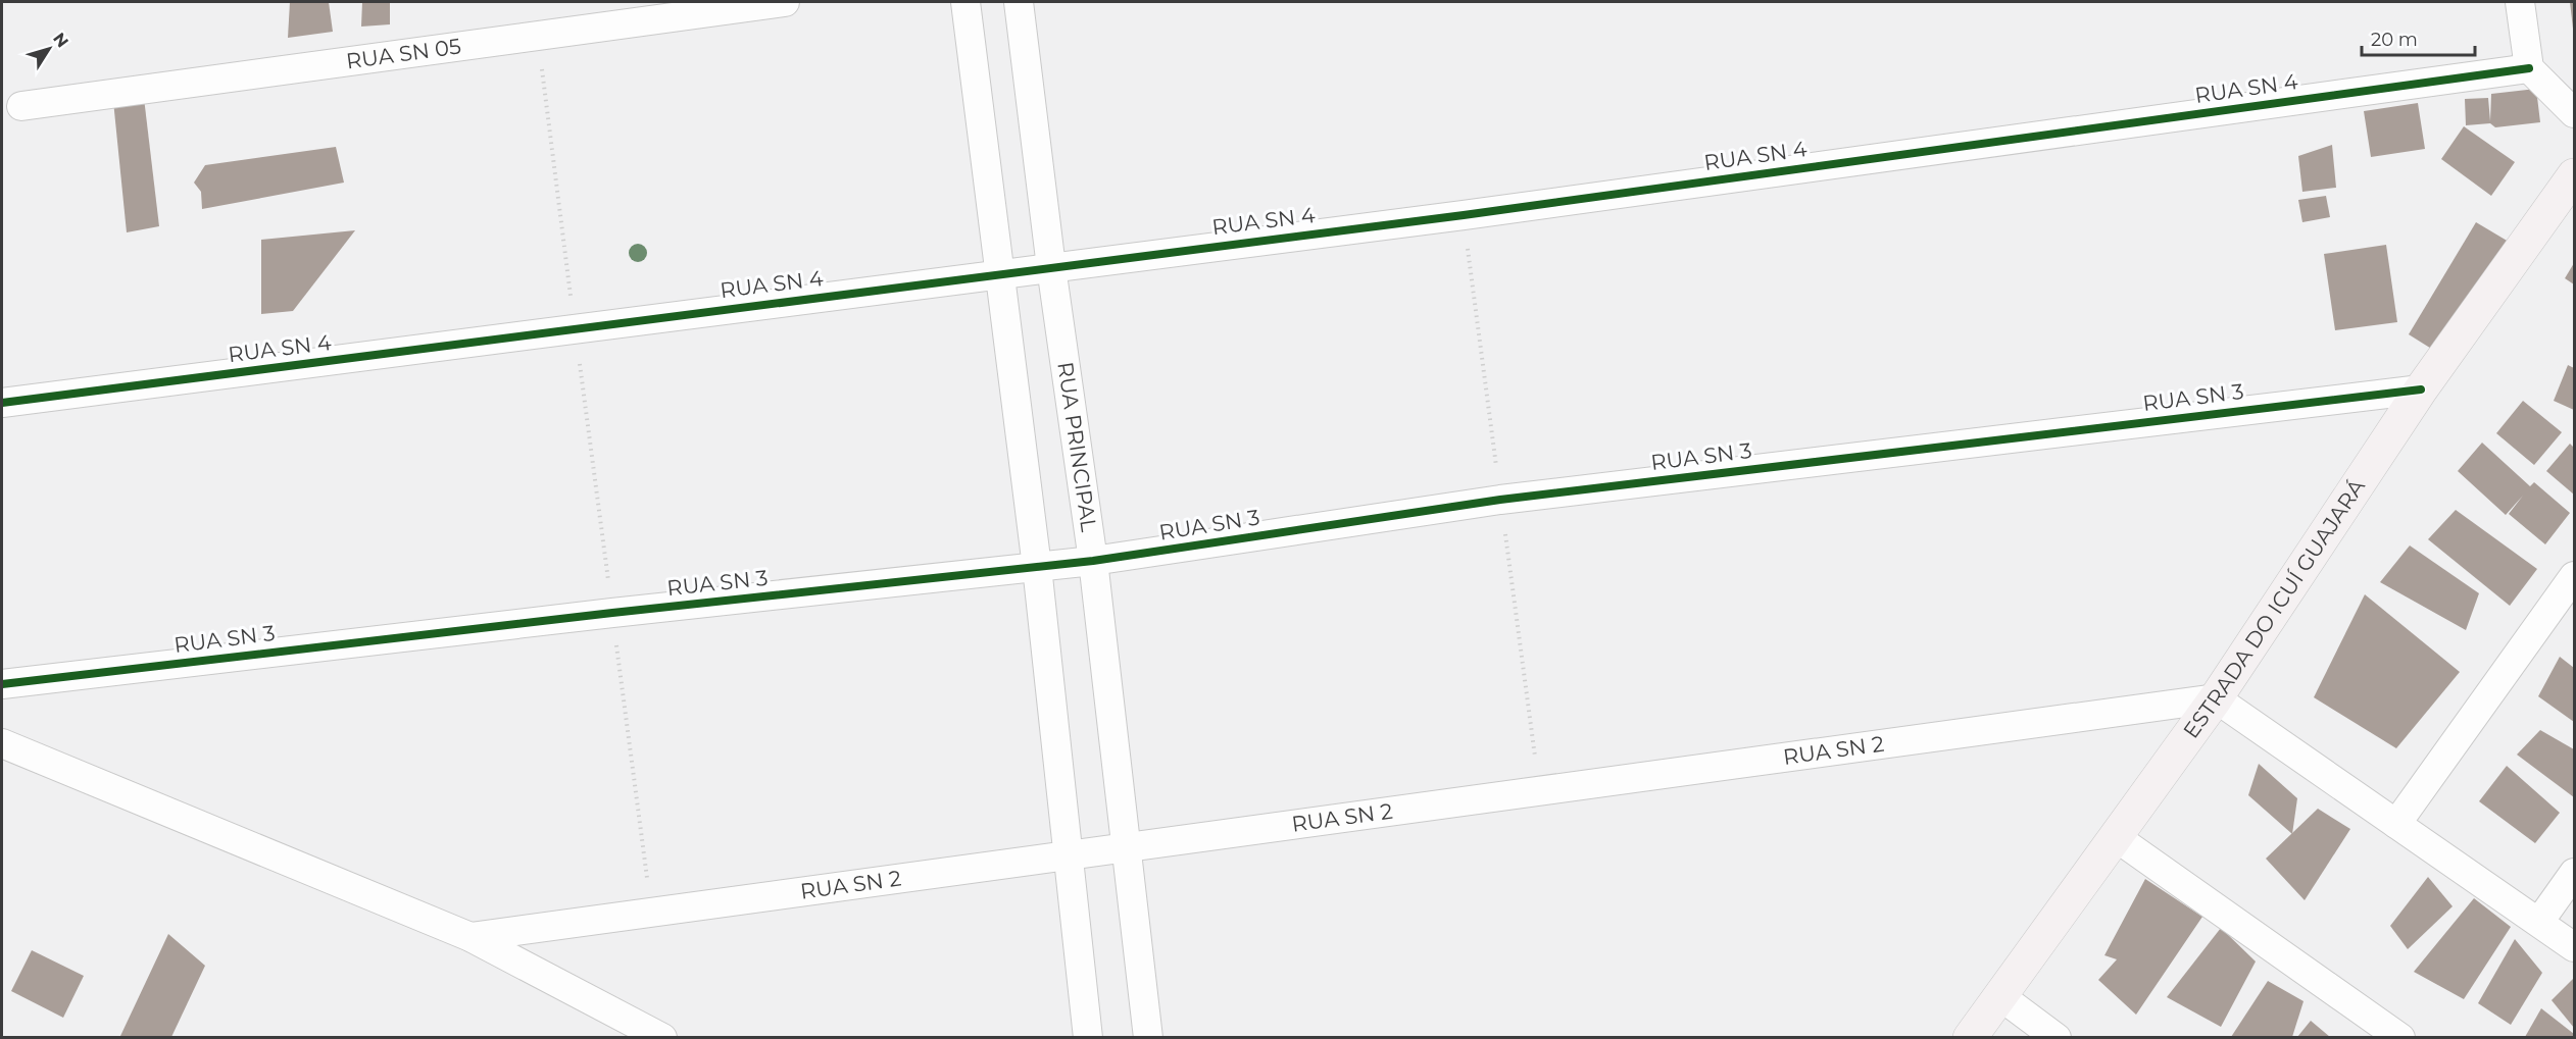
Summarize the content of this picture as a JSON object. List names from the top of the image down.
{
  "streets": {
    "street": [
      "RUA SN 05",
      "RUA SN 4",
      "RUA SN 3",
      "RUA PRINCIPAL",
      "ESTRADA DO ICUÍ GUAJARÁ",
      "RUA SN 2"
    ]
  },
  "crossings": [
    ["RUA SN 4", "RUA PRINCIPAL"],
    ["RUA SN 3", "RUA PRINCIPAL"],
    ["RUA SN 3", "ESTRADA DO ICUÍ GUAJARÁ"],
    ["RUA PRINCIPAL", "RUA SN 2"],
    ["ESTRADA DO ICUÍ GUAJARÁ", "RUA SN 2"]
  ],
  "scale_bar": "20 m",
  "north": "top right"
}
